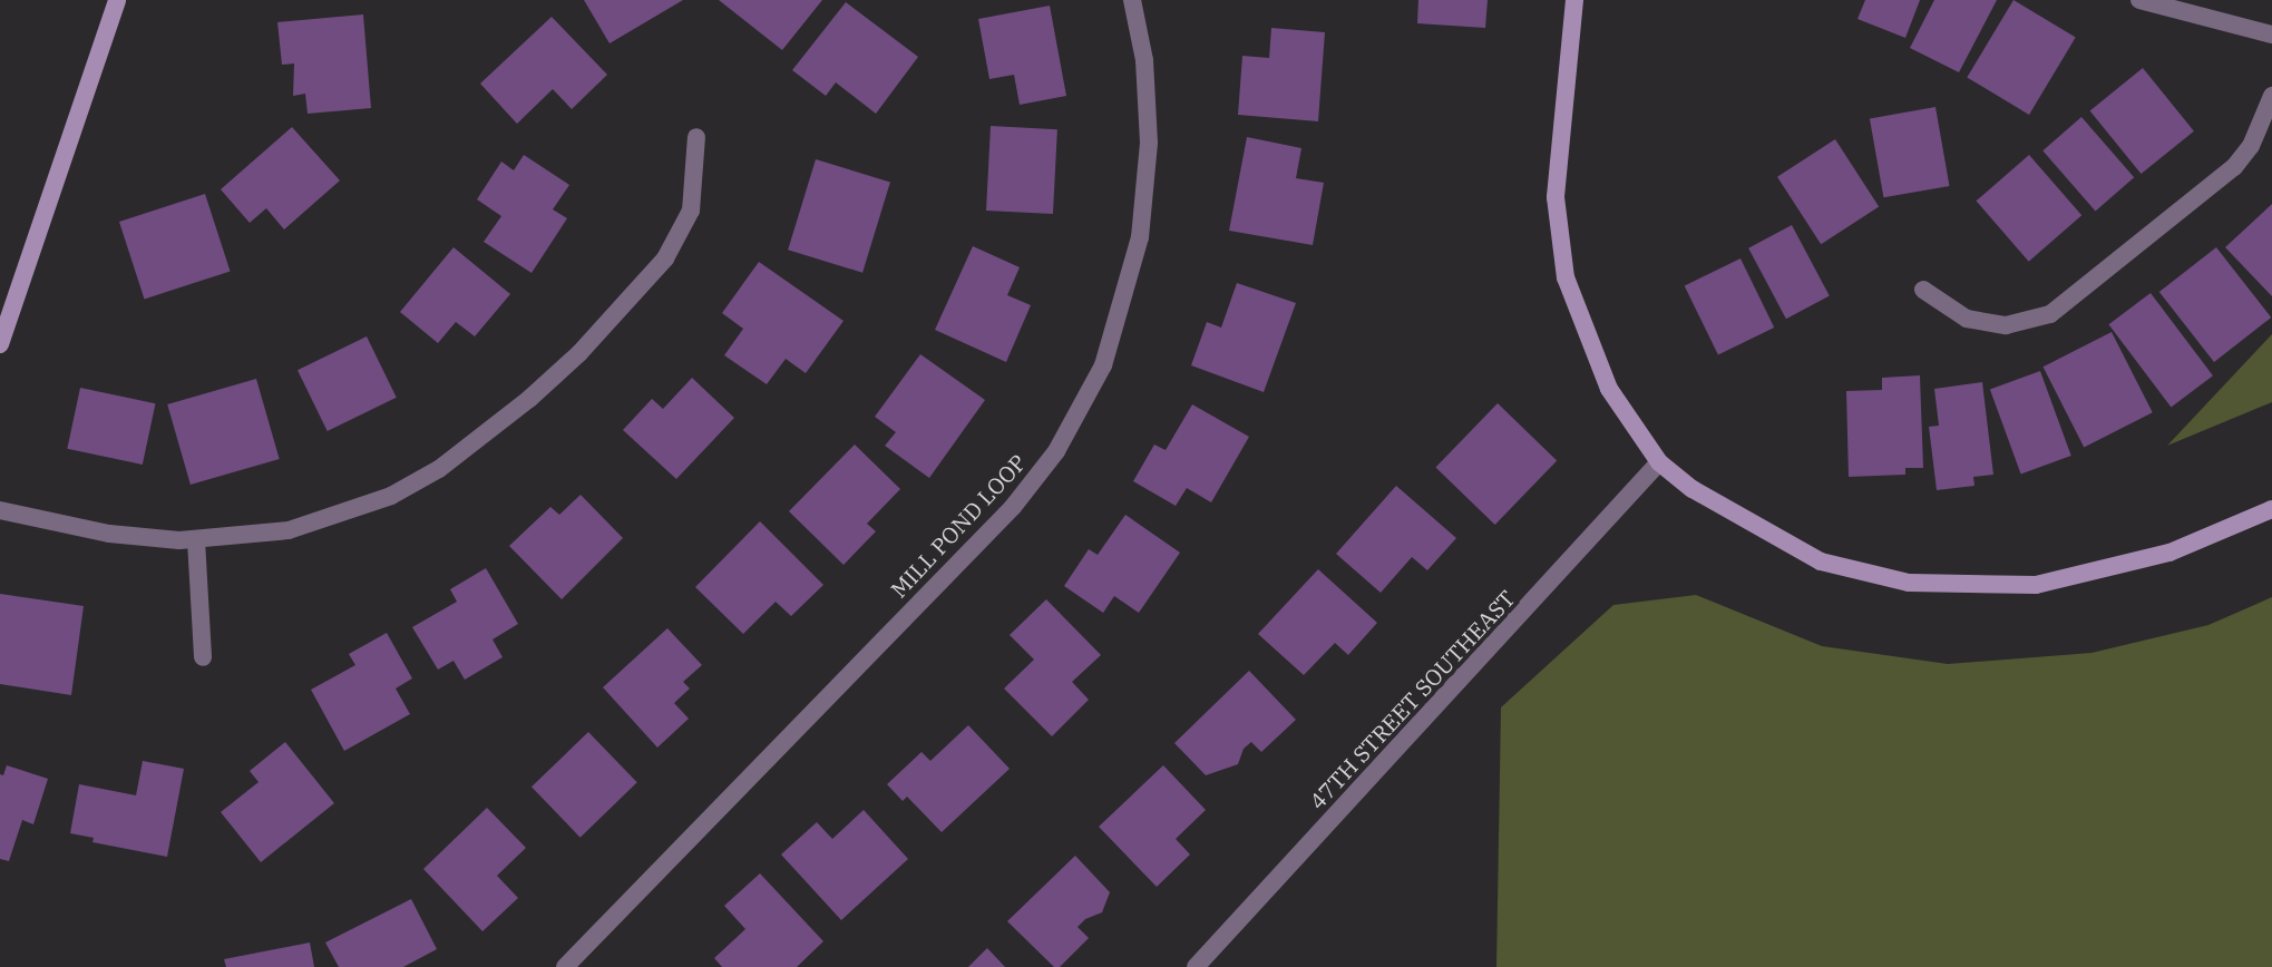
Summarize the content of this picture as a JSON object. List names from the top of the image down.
{
  "streets": {
    "street": ["MILL POND LOOP", "47TH STREET SOUTHEAST"]
  }
}
